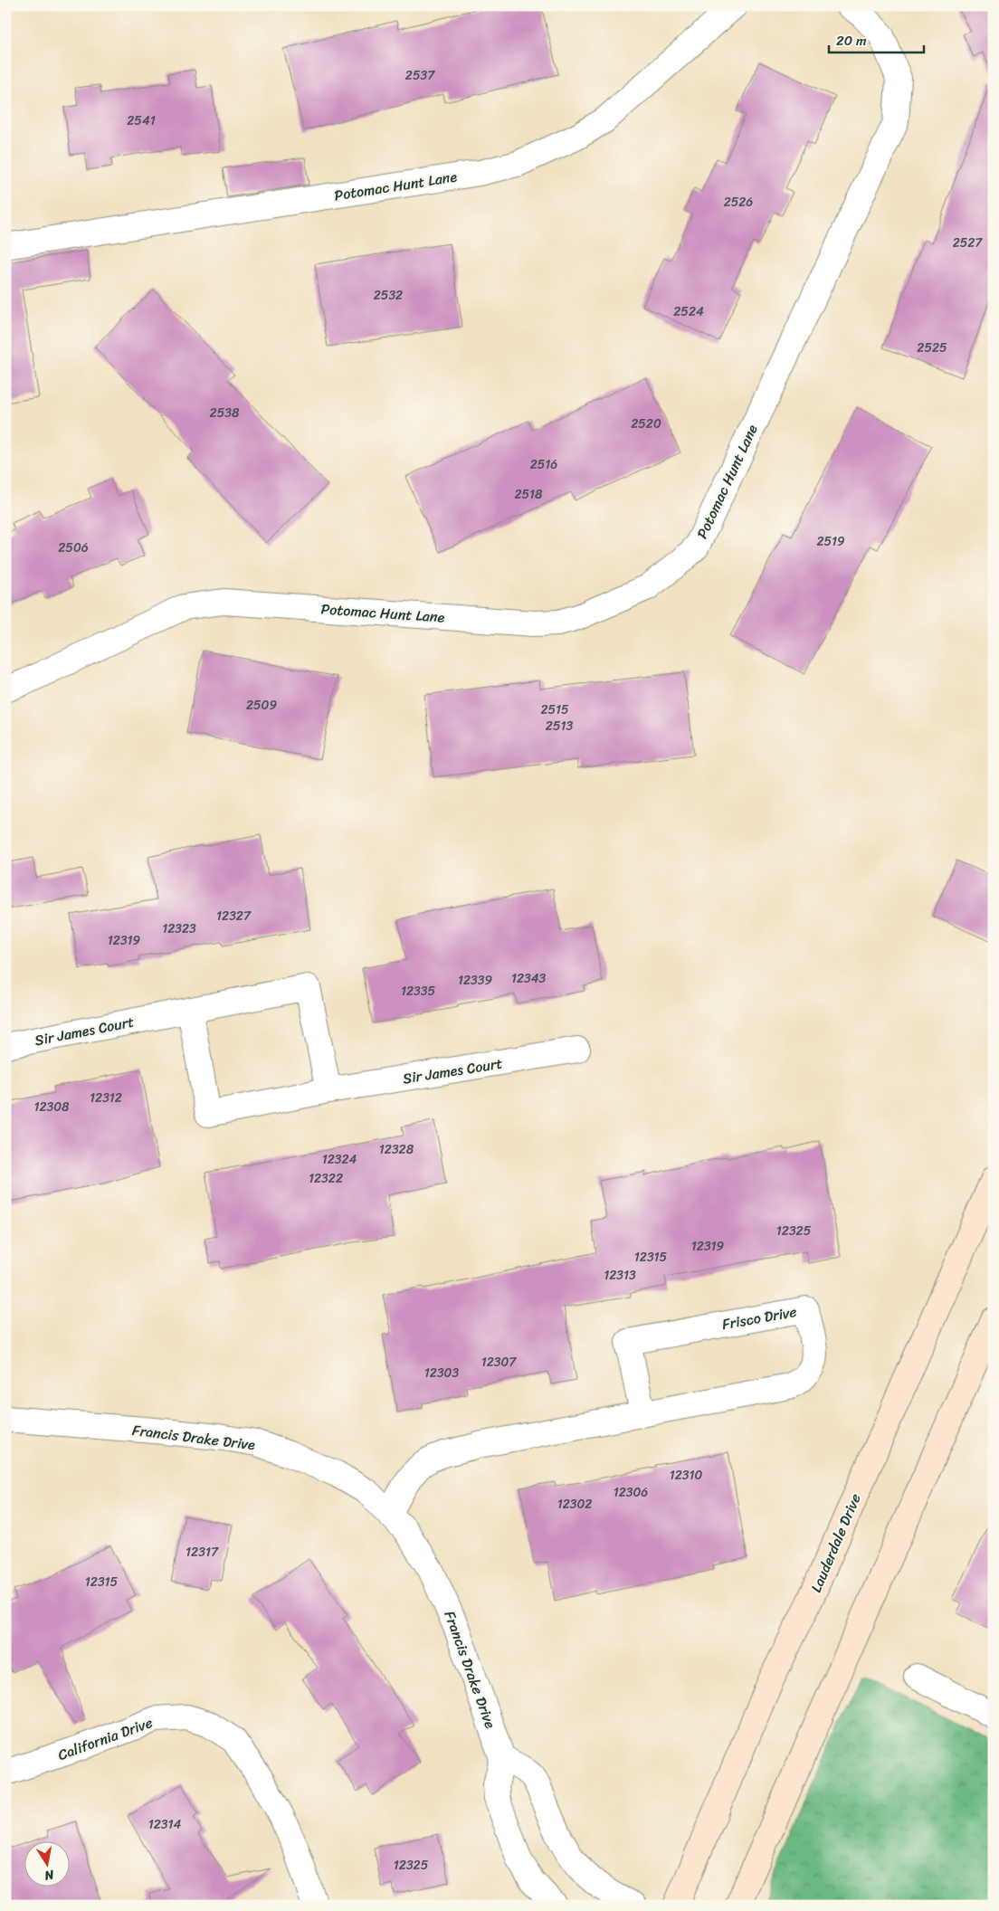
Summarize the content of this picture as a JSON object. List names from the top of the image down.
{
  "streets": {
    "main road": ["Lauderdale Drive"],
    "street": [
      "Potomac Hunt Lane",
      "Sir James Court",
      "Frisco Drive",
      "Francis Drake Drive",
      "California Drive"
    ]
  },
  "crossings": [
    ["Frisco Drive", "Francis Drake Drive"]
  ],
  "house_numbers": [
    "2537",
    "2541",
    "2526",
    "2527",
    "2532",
    "2524",
    "2525",
    "2538",
    "2520",
    "2516",
    "2518",
    "2519",
    "2506",
    "2509",
    "2515",
    "2513",
    "12327",
    "12323",
    "12319",
    "12343",
    "12339",
    "12335",
    "12312",
    "12308",
    "12328",
    "12324",
    "12322",
    "12325",
    "12319",
    "12315",
    "12313",
    "12307",
    "12303",
    "12310",
    "12306",
    "12302",
    "12317",
    "12315",
    "12314",
    "12325"
  ],
  "scale_bar": "20 m",
  "north": "bottom"
}
